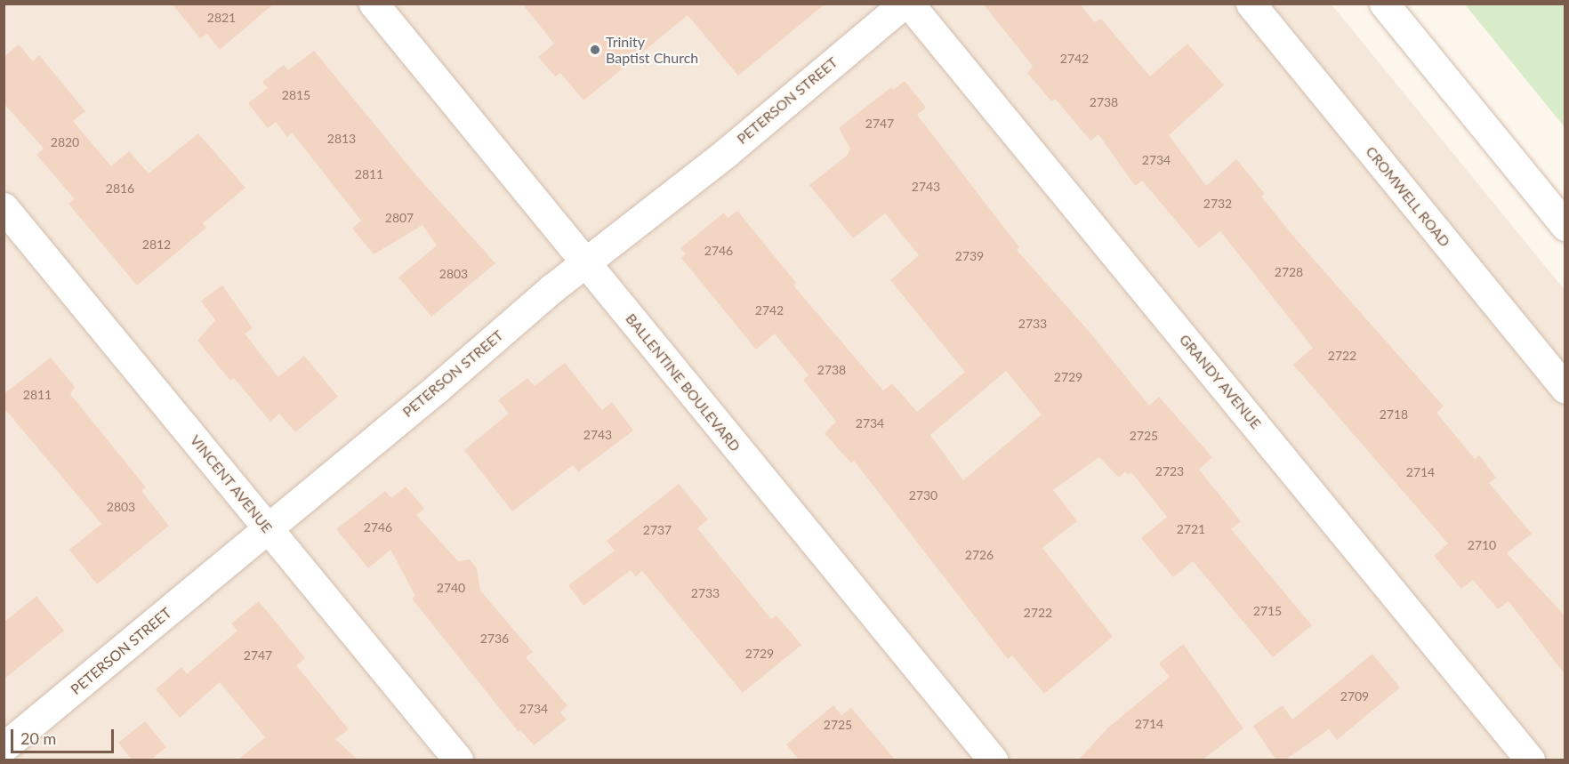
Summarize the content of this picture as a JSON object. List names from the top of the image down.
{
  "streets": {
    "street": [
      "PETERSON STREET",
      "CROMWELL ROAD",
      "GRANDY AVENUE",
      "BALLENTINE BOULEVARD",
      "VINCENT AVENUE"
    ]
  },
  "crossings": [
    ["PETERSON STREET", "BALLENTINE BOULEVARD"],
    ["PETERSON STREET", "VINCENT AVENUE"]
  ],
  "places": ["Trinity Baptist Church"],
  "house_numbers": [
    "2821",
    "2742",
    "2815",
    "2738",
    "2747",
    "2813",
    "2820",
    "2734",
    "2811",
    "2743",
    "2816",
    "2732",
    "2807",
    "2812",
    "2746",
    "2739",
    "2728",
    "2803",
    "2742",
    "2733",
    "2722",
    "2738",
    "2729",
    "2811",
    "2718",
    "2734",
    "2743",
    "2725",
    "2723",
    "2714",
    "2730",
    "2803",
    "2746",
    "2721",
    "2737",
    "2710",
    "2726",
    "2740",
    "2733",
    "2715",
    "2722",
    "2736",
    "2729",
    "2747",
    "2709",
    "2734",
    "2714",
    "2725"
  ],
  "scale_bar": "20 m"
}
